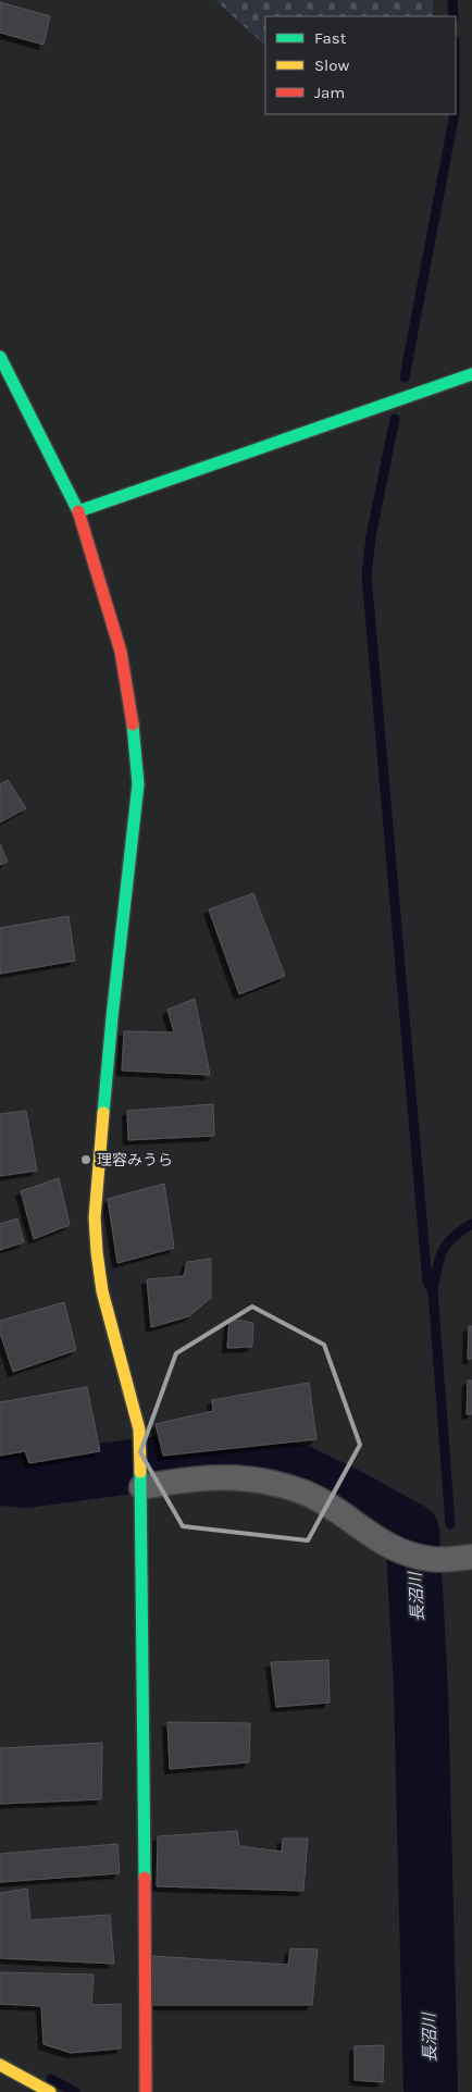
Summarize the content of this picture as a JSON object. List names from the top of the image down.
{
  "water": ["長沼川"],
  "places": ["理容みうら"],
  "legend": ["Fast", "Slow", "Jam"]
}
